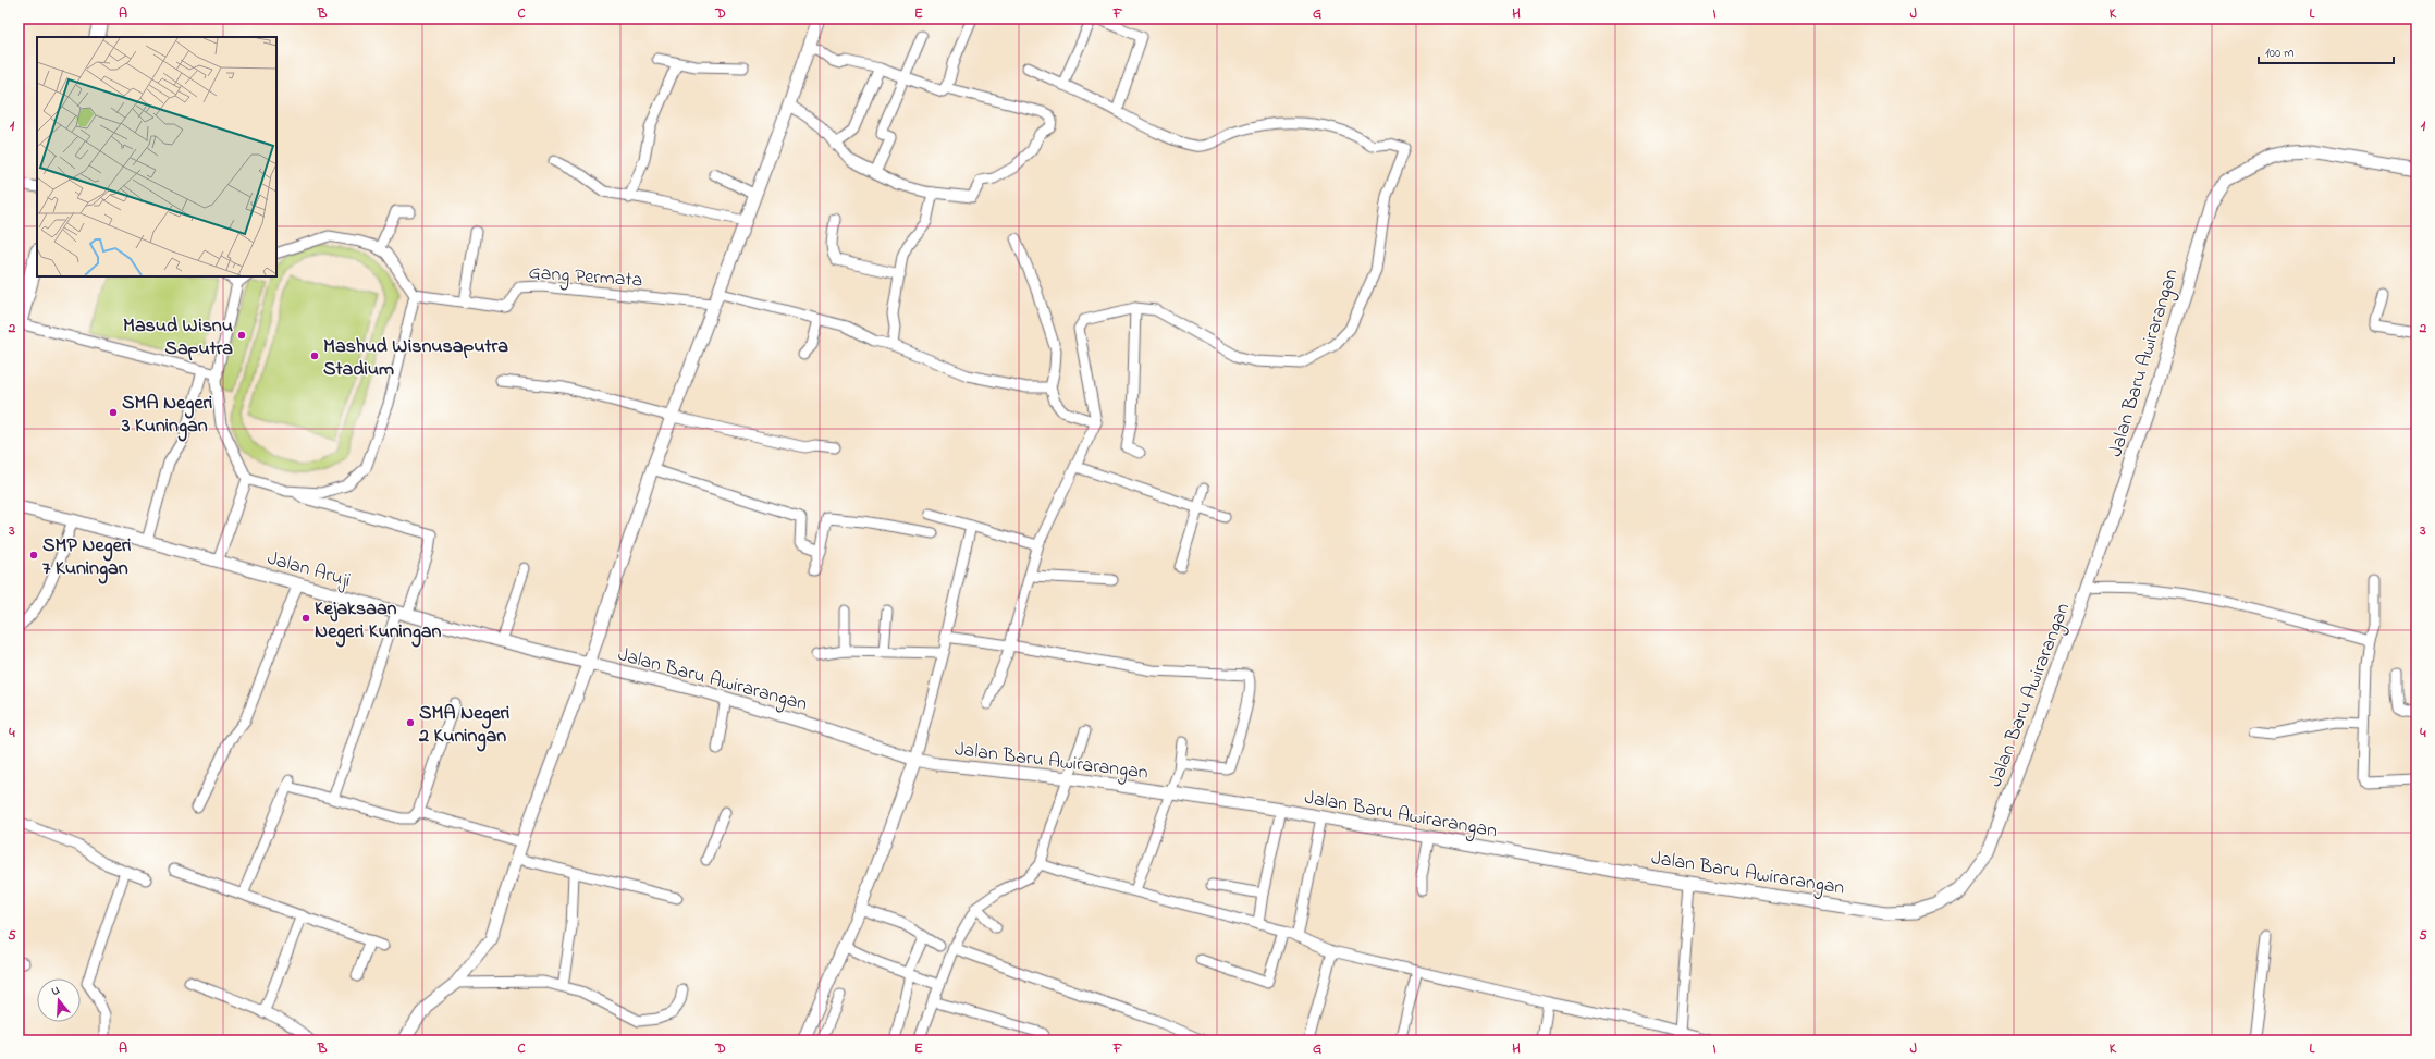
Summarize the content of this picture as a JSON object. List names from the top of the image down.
{
  "streets": {
    "street": ["Gang Permata", "Jalan Baru Awirarangan", "Jalan Aruji"]
  },
  "crossings": [
    ["Jalan Baru Awirarangan", "Jalan Aruji"]
  ],
  "places": [
    "Masud Wisnu Saputra",
    "Mashud Wisnusaputra Stadium",
    "SMA Negeri 3 Kuningan",
    "SMP Negeri 7 Kuningan",
    "Kejaksaan Negeri Kuningan",
    "SMA Negeri 2 Kuningan"
  ],
  "scale_bar": "100 m",
  "north": "top",
  "grid": {
    "columns": [
      "A",
      "B",
      "C",
      "D",
      "E",
      "F",
      "G",
      "H",
      "I",
      "J",
      "K",
      "L"
    ],
    "rows": [
      "1",
      "2",
      "3",
      "4",
      "5"
    ]
  }
}
